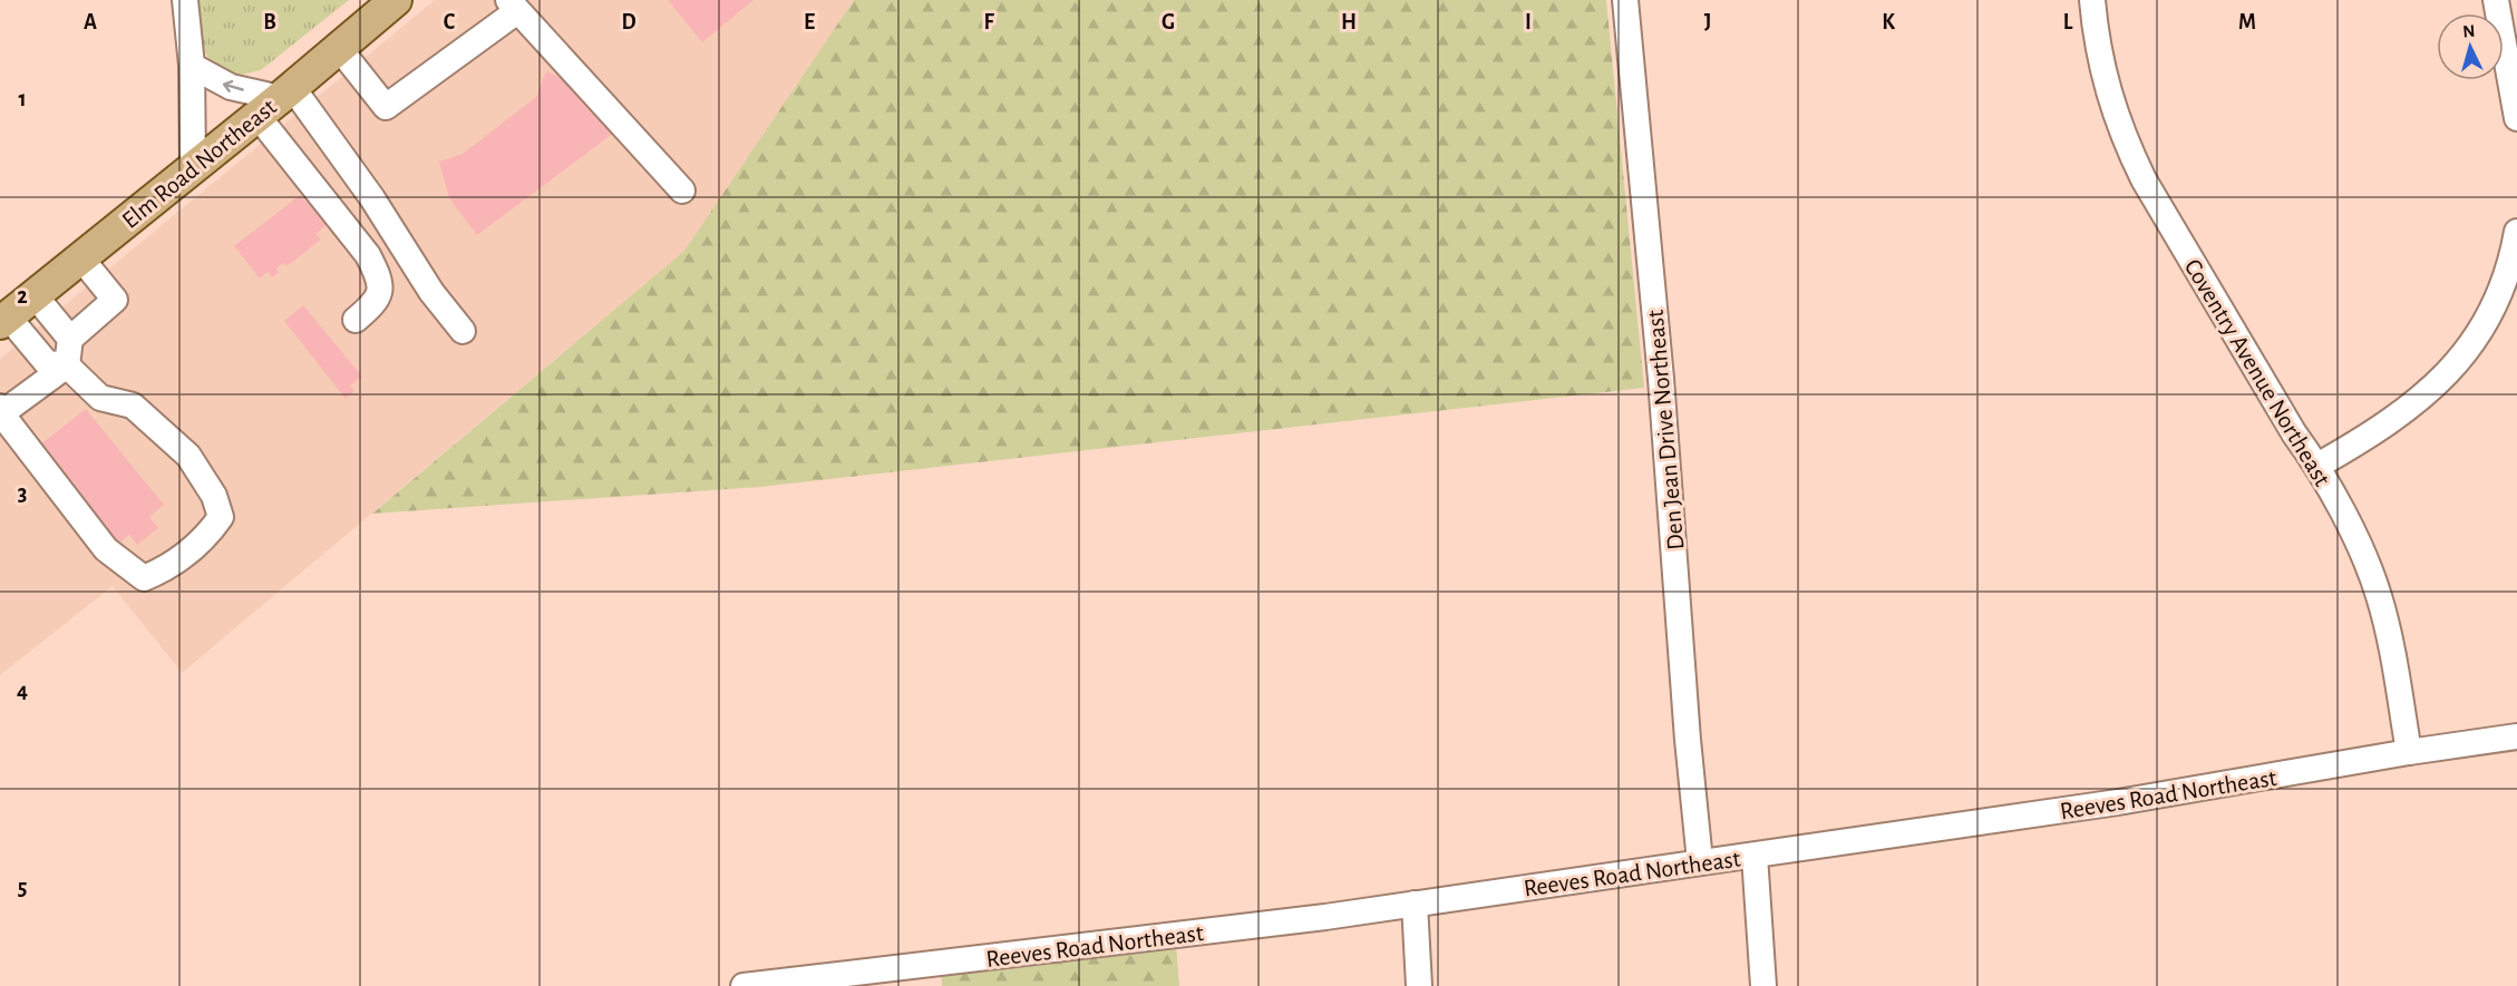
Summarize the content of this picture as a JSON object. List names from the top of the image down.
{
  "streets": {
    "main road": ["Elm Road Northeast"],
    "street": ["Coventry Avenue Northeast", "Den Jean Drive Northeast", "Reeves Road Northeast"]
  },
  "crossings": [
    ["Coventry Avenue Northeast", "Reeves Road Northeast"],
    ["Den Jean Drive Northeast", "Reeves Road Northeast"]
  ],
  "north": "top",
  "grid": {
    "columns": [
      "A",
      "B",
      "C",
      "D",
      "E",
      "F",
      "G",
      "H",
      "I",
      "J",
      "K",
      "L",
      "M"
    ],
    "rows": [
      "1",
      "2",
      "3",
      "4",
      "5"
    ]
  }
}
